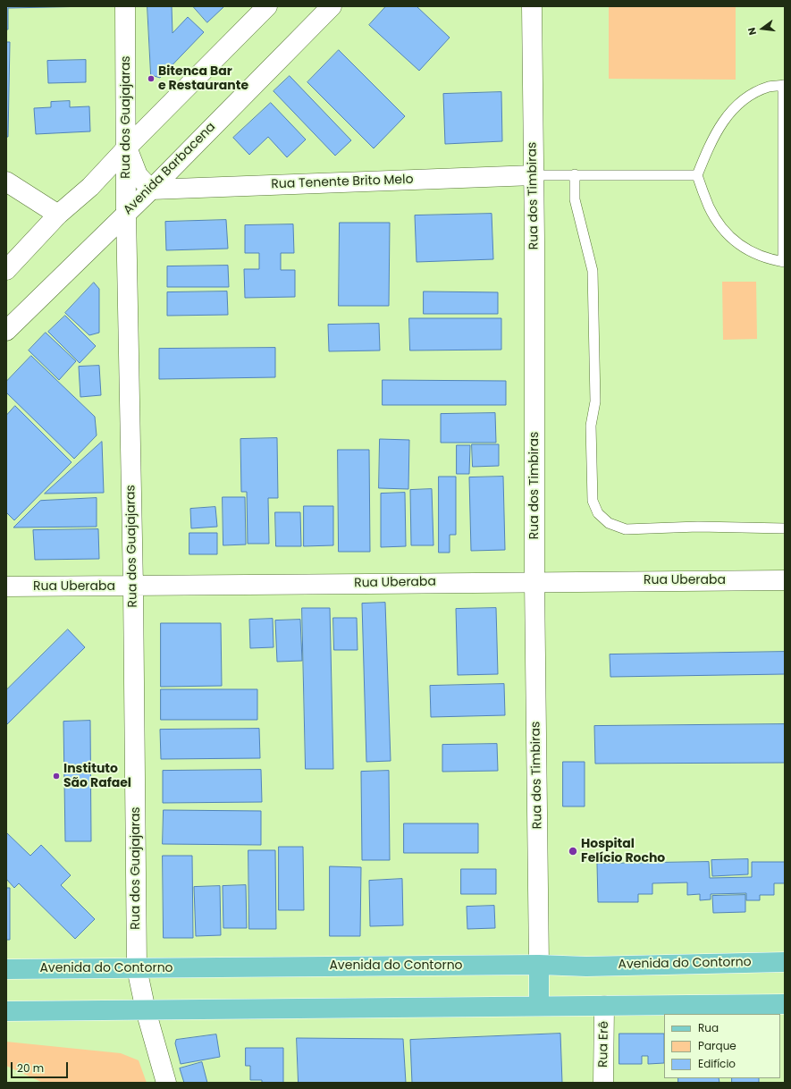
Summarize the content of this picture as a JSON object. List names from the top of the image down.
{
  "streets": {
    "main road": ["Avenida do Contorno"],
    "street": [
      "Rua dos Guajajaras",
      "Avenida Barbacena",
      "Rua Tenente Brito Melo",
      "Rua dos Timbiras",
      "Rua Uberaba",
      "Rua Erê"
    ]
  },
  "crossings": [
    ["Rua dos Guajajaras", "Avenida Barbacena"],
    ["Rua dos Guajajaras", "Rua Uberaba"],
    ["Rua dos Guajajaras", "Avenida do Contorno"],
    ["Avenida Barbacena", "Rua Tenente Brito Melo"],
    ["Rua Tenente Brito Melo", "Rua dos Timbiras"],
    ["Rua dos Timbiras", "Rua Uberaba"],
    ["Rua dos Timbiras", "Avenida do Contorno"]
  ],
  "places": ["Bitenca Bar e Restaurante", "Instituto São Rafael", "Hospital Felício Rocho"],
  "legend": ["Rua", "Parque", "Edifício"],
  "scale_bar": "20 m",
  "north": "left"
}
